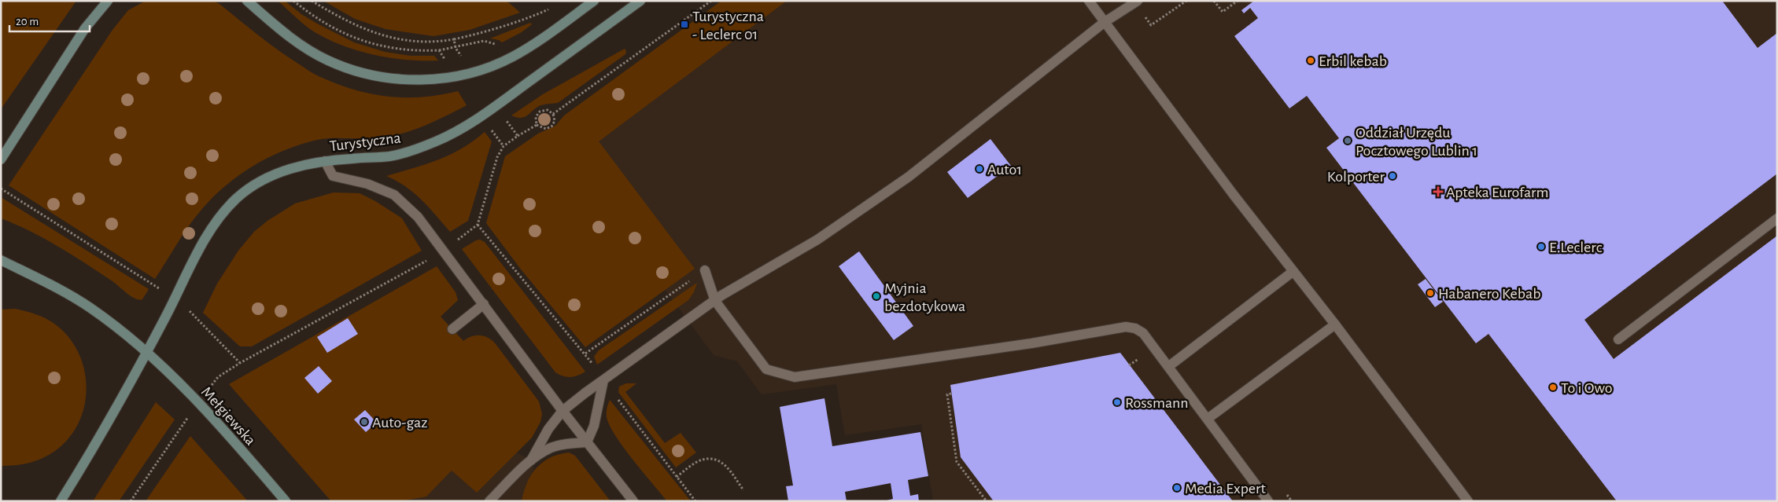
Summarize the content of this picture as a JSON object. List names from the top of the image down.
{
  "streets": {
    "main road": ["Turystyczna", "Mełgiewska"]
  },
  "crossings": [
    ["Turystyczna", "Mełgiewska"]
  ],
  "places": {
    "transit": ["Turystyczna - Leclerc 01"],
    "other": [
      "Erbil kebab",
      "Oddział Urzędu Pocztowego Lublin 1",
      "Auto1",
      "Kolporter",
      "E.Leclerc",
      "Habanero Kebab",
      "Myjnia bezdotykowa",
      "To i Owo",
      "Rossmann",
      "Auto-gaz",
      "Media Expert"
    ],
    "health": ["Apteka Eurofarm"]
  },
  "scale_bar": "20 m"
}
